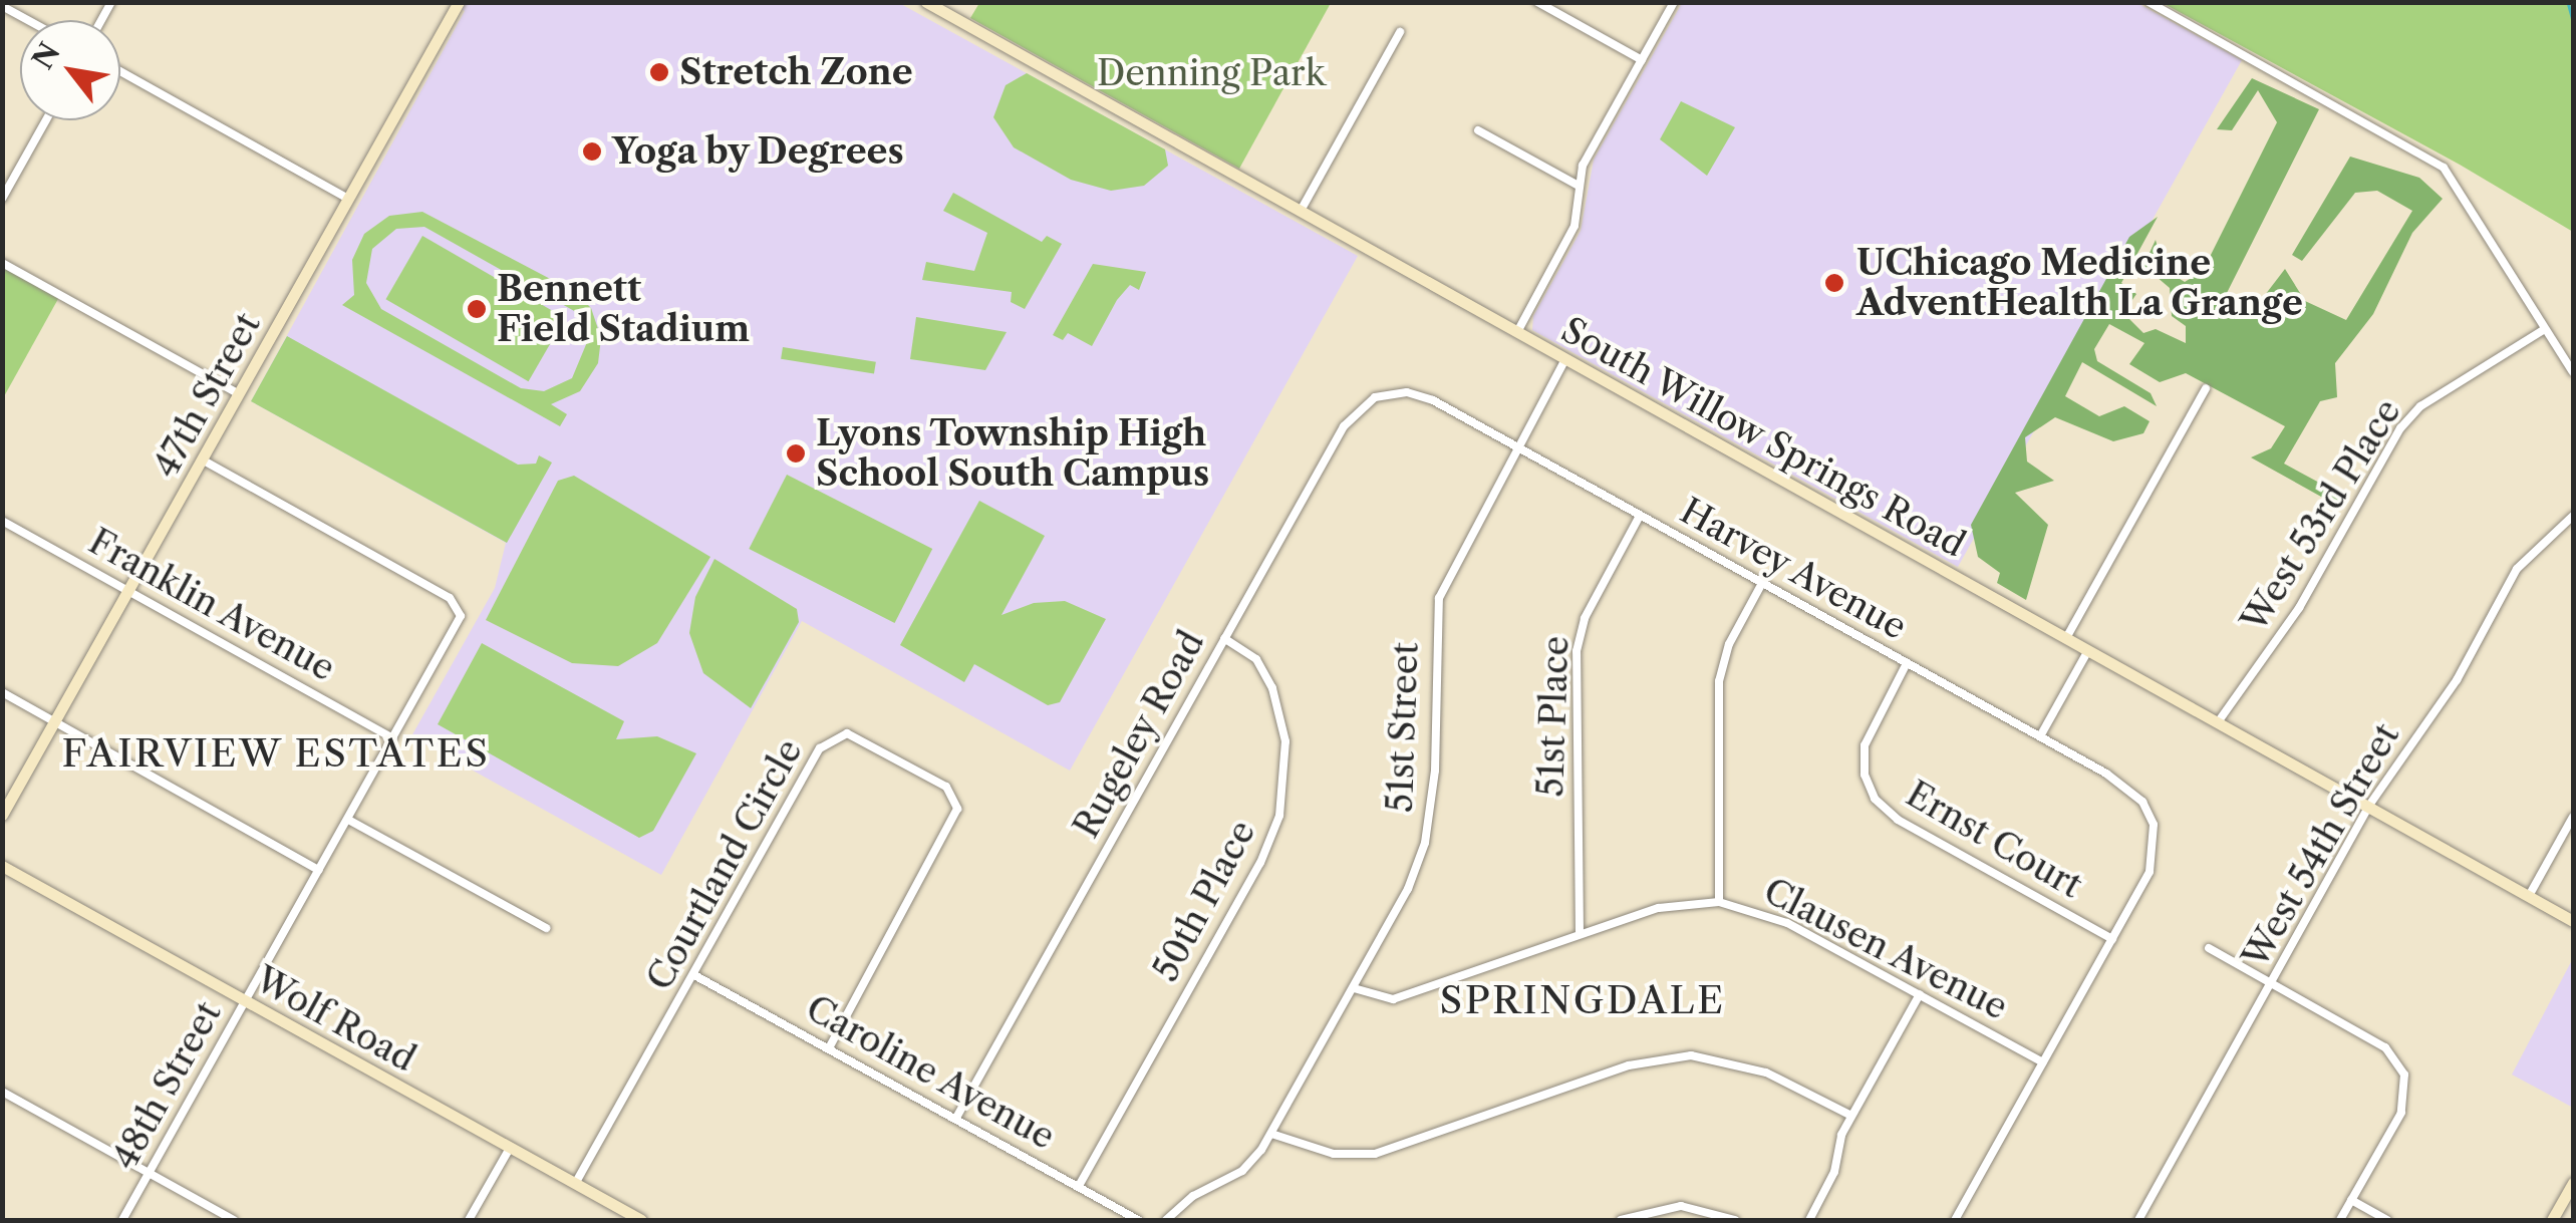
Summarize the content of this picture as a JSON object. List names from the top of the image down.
{
  "streets": {
    "street": [
      "47th Street",
      "South Willow Springs Road",
      "West 53rd Place",
      "Harvey Avenue",
      "Franklin Avenue",
      "51st Place",
      "51st Street",
      "Rugeley Road",
      "Ernst Court",
      "West 54th Street",
      "Courtland Circle",
      "50th Place",
      "Clausen Avenue",
      "Wolf Road",
      "Caroline Avenue",
      "48th Street"
    ]
  },
  "crossings": [
    ["47th Street", "Franklin Avenue"],
    ["47th Street", "48th Street"],
    ["South Willow Springs Road", "West 53rd Place"],
    ["South Willow Springs Road", "51st Street"],
    ["South Willow Springs Road", "West 54th Street"],
    ["Harvey Avenue", "51st Place"],
    ["Harvey Avenue", "51st Street"],
    ["Harvey Avenue", "Rugeley Road"],
    ["Harvey Avenue", "Ernst Court"],
    ["Franklin Avenue", "48th Street"],
    ["51st Place", "Clausen Avenue"],
    ["51st Street", "Clausen Avenue"],
    ["Rugeley Road", "50th Place"],
    ["Rugeley Road", "Caroline Avenue"],
    ["Courtland Circle", "Wolf Road"],
    ["Courtland Circle", "Caroline Avenue"],
    ["50th Place", "Caroline Avenue"],
    ["Wolf Road", "48th Street"]
  ],
  "districts": ["FAIRVIEW ESTATES", "SPRINGDALE"],
  "parks": ["Denning Park"],
  "places": [
    "Stretch Zone",
    "Yoga by Degrees",
    "UChicago Medicine AdventHealth La Grange",
    "Bennett Field Stadium",
    "Lyons Township High School South Campus"
  ],
  "north": "top left"
}
